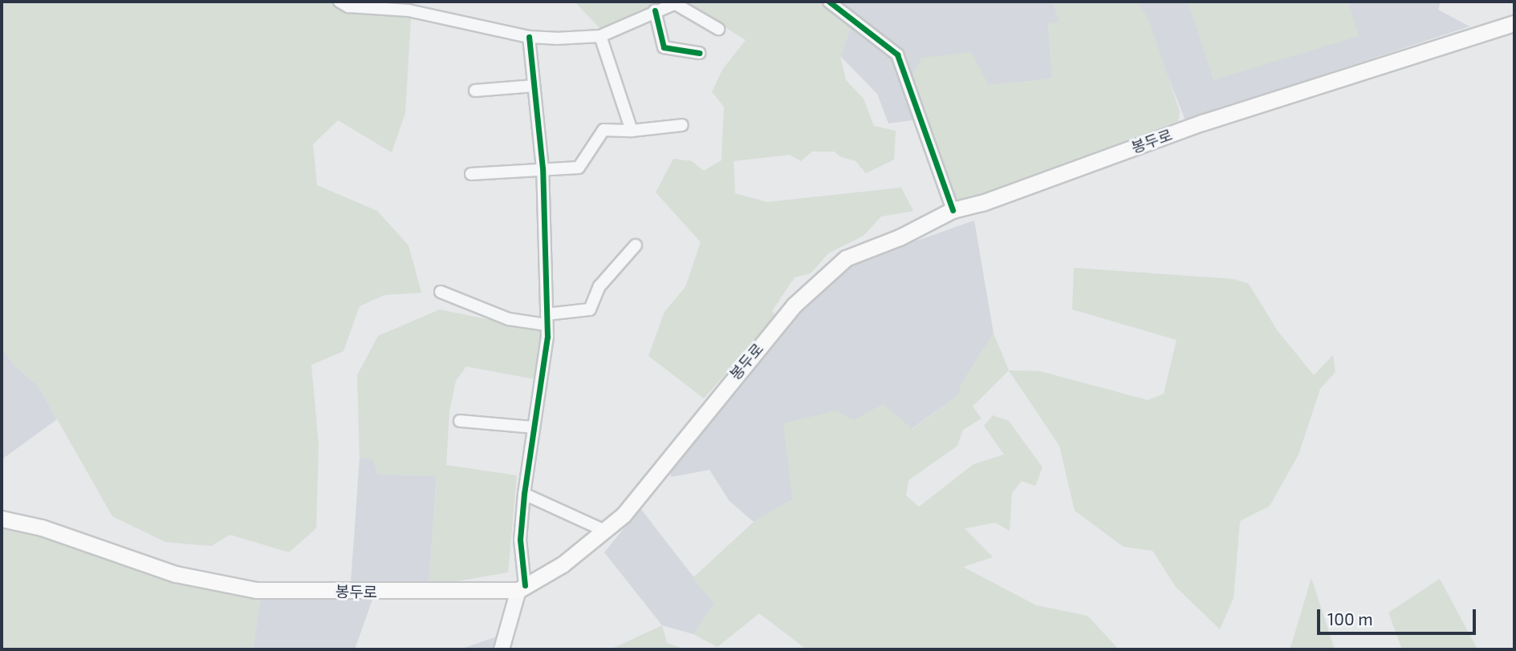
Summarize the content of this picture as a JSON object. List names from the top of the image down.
{
  "streets": {
    "main road": ["봉두로"]
  },
  "scale_bar": "100 m"
}
